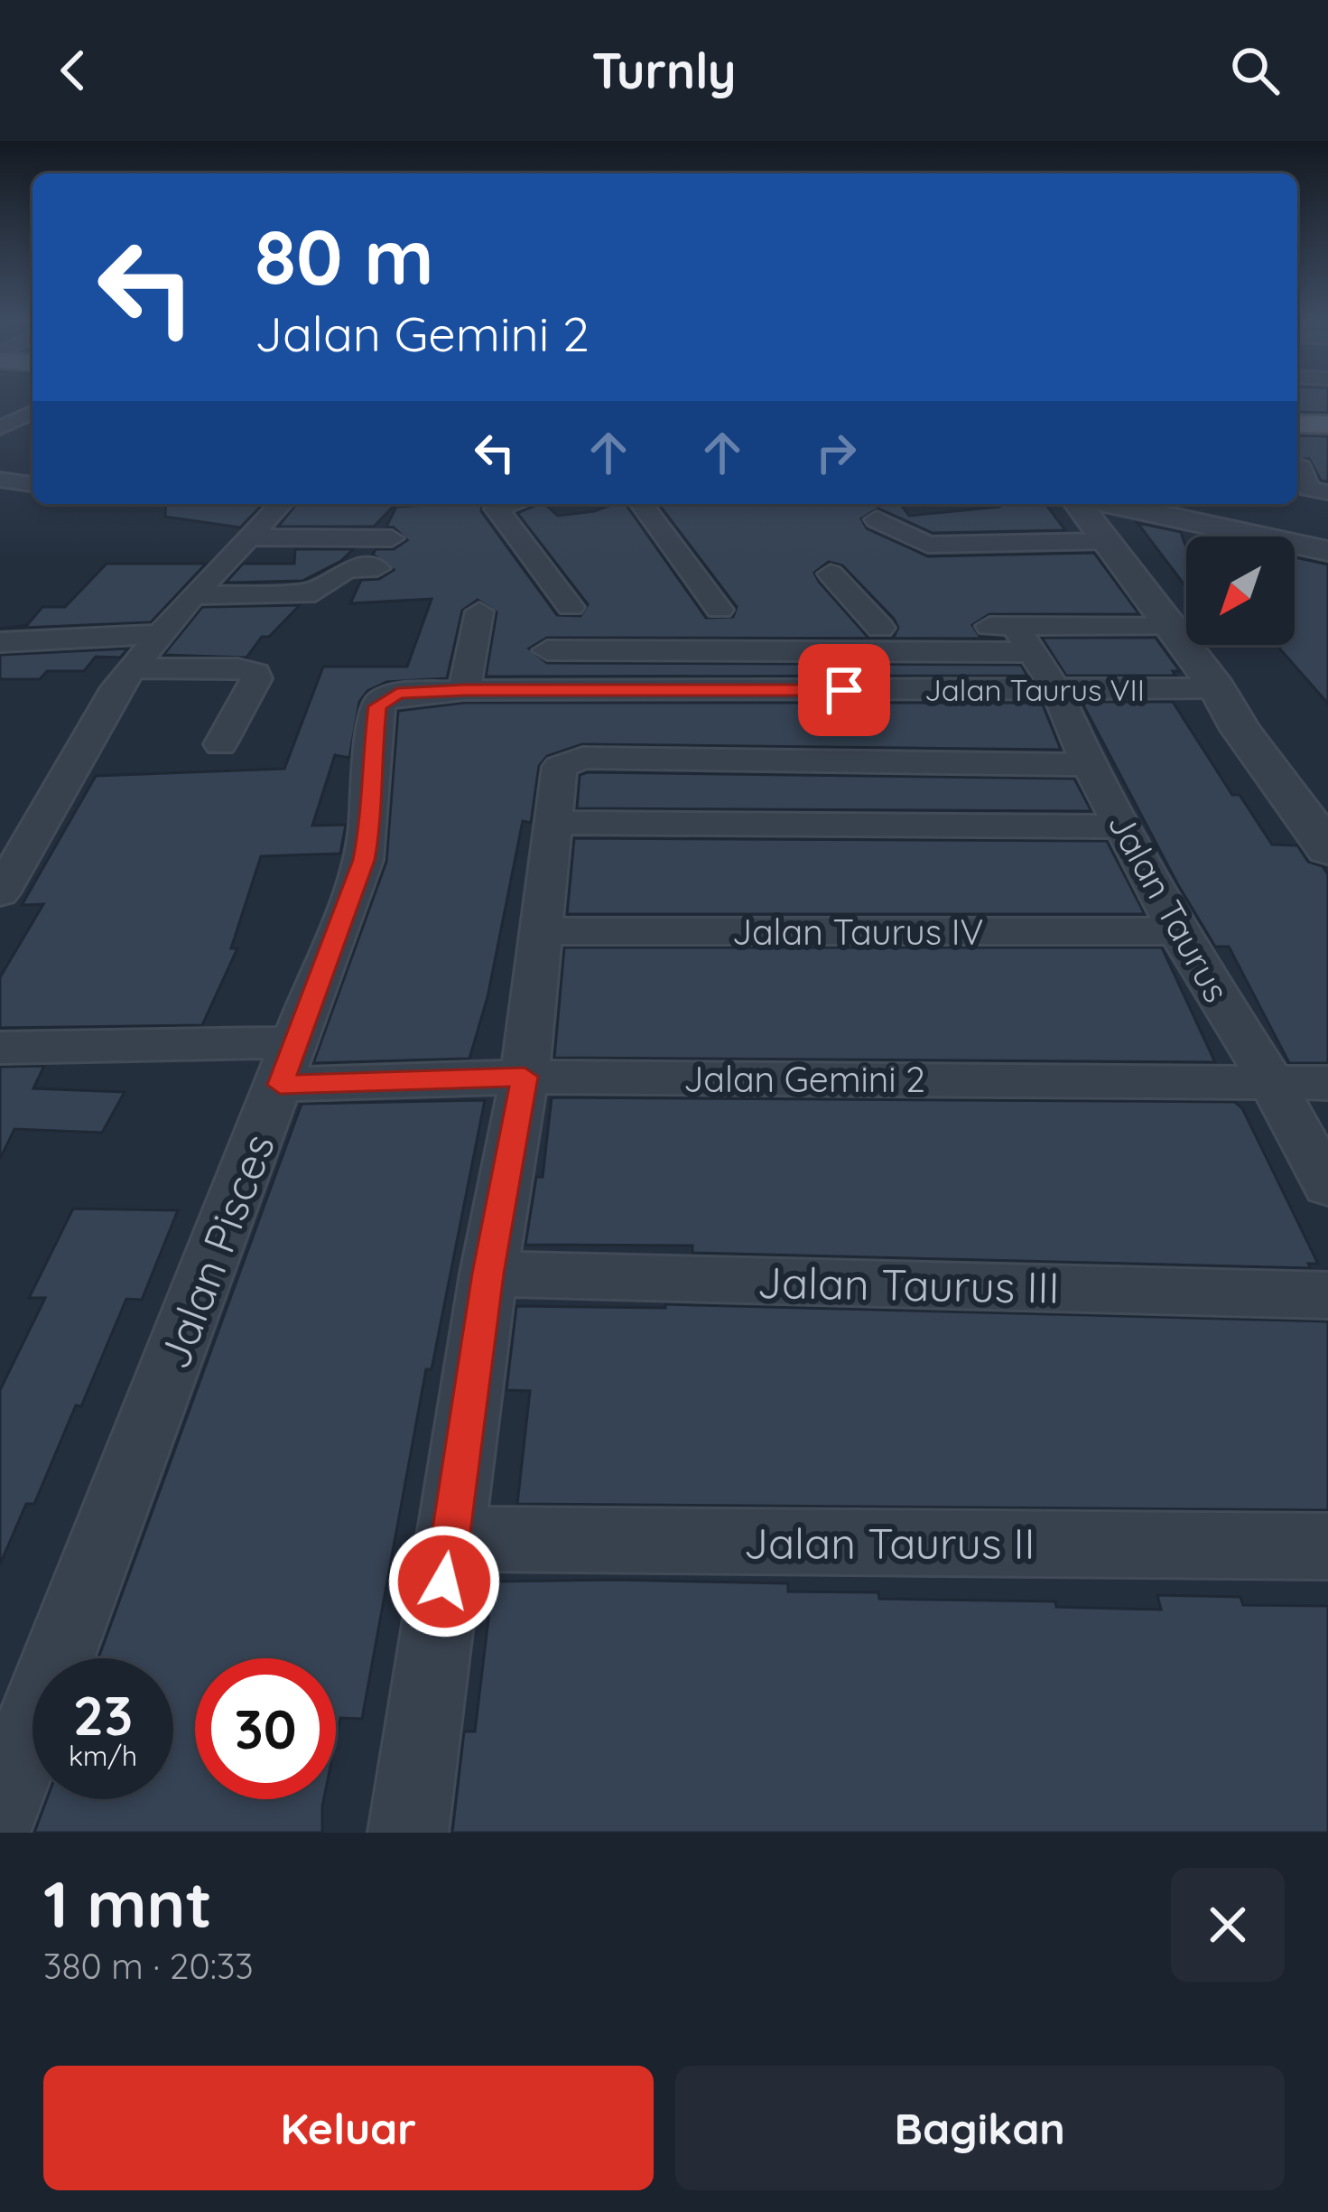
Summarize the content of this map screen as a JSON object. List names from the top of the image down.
{
  "streets": {
    "street": [
      "Jalan Taurus VII",
      "Jalan Taurus",
      "Jalan Taurus IV",
      "Jalan Gemini 2",
      "Jalan Pisces",
      "Jalan Taurus III",
      "Jalan Taurus II"
    ]
  },
  "crossings": [
    ["Jalan Taurus VII", "Jalan Taurus"],
    ["Jalan Taurus VII", "Jalan Pisces"],
    ["Jalan Taurus", "Jalan Taurus IV"],
    ["Jalan Taurus", "Jalan Gemini 2"],
    ["Jalan Gemini 2", "Jalan Pisces"]
  ],
  "north": "bottom left",
  "page": {
    "header": "Turnly",
    "turn": ["80 m", "Jalan Gemini 2"],
    "speed": "23 km/h",
    "limit": "30",
    "heading": ["1 mnt", "380 m · 20:33"],
    "buttons": ["Keluar", "Bagikan"]
  }
}
